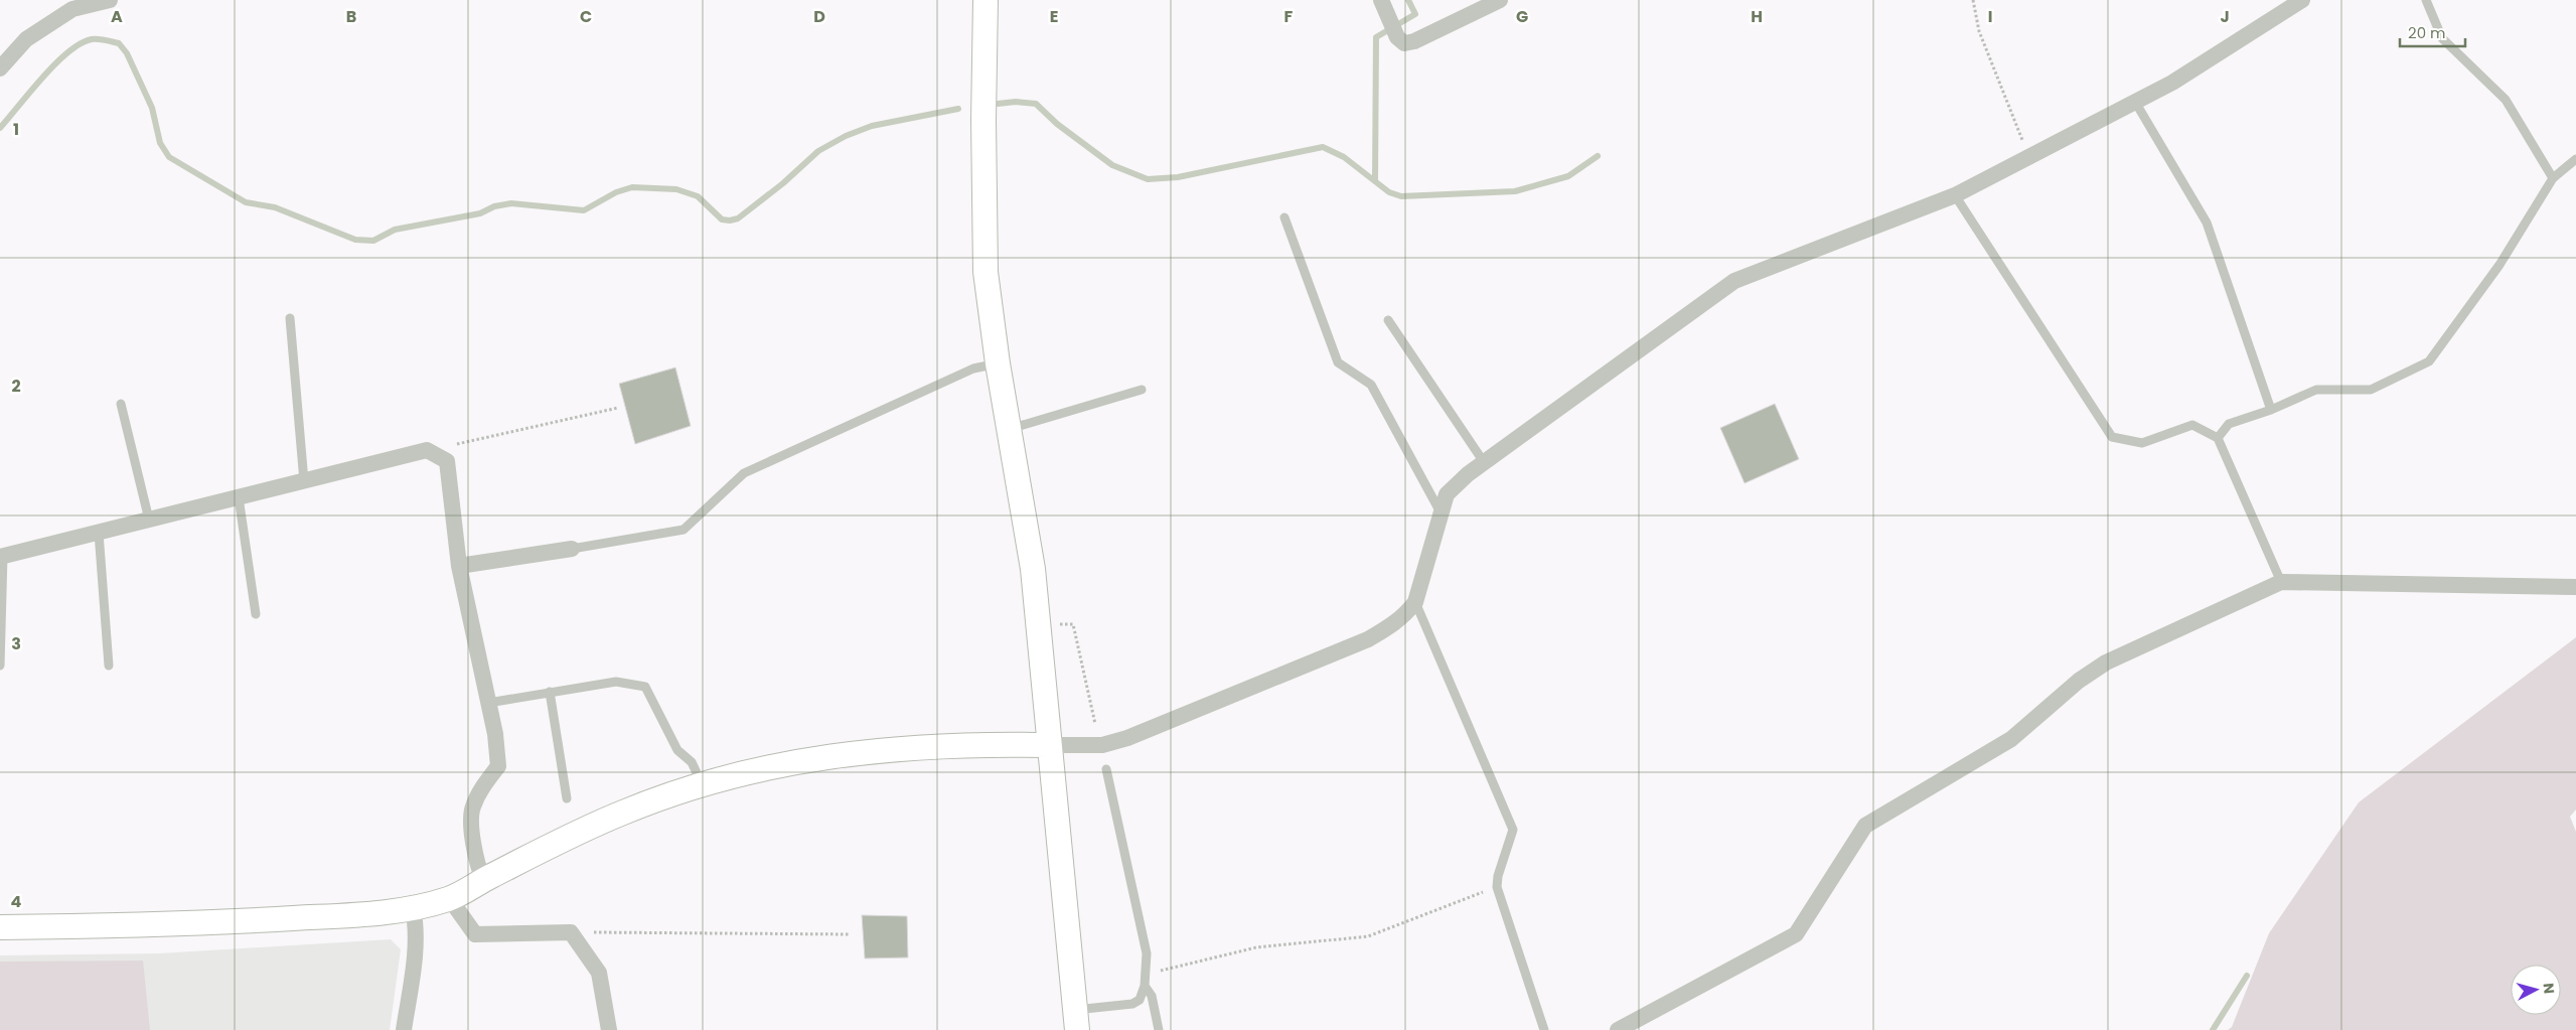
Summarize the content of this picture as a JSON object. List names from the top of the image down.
{
  "scale_bar": "20 m",
  "north": "right",
  "grid": {
    "columns": [
      "A",
      "B",
      "C",
      "D",
      "E",
      "F",
      "G",
      "H",
      "I",
      "J"
    ],
    "rows": [
      "1",
      "2",
      "3",
      "4"
    ]
  }
}
